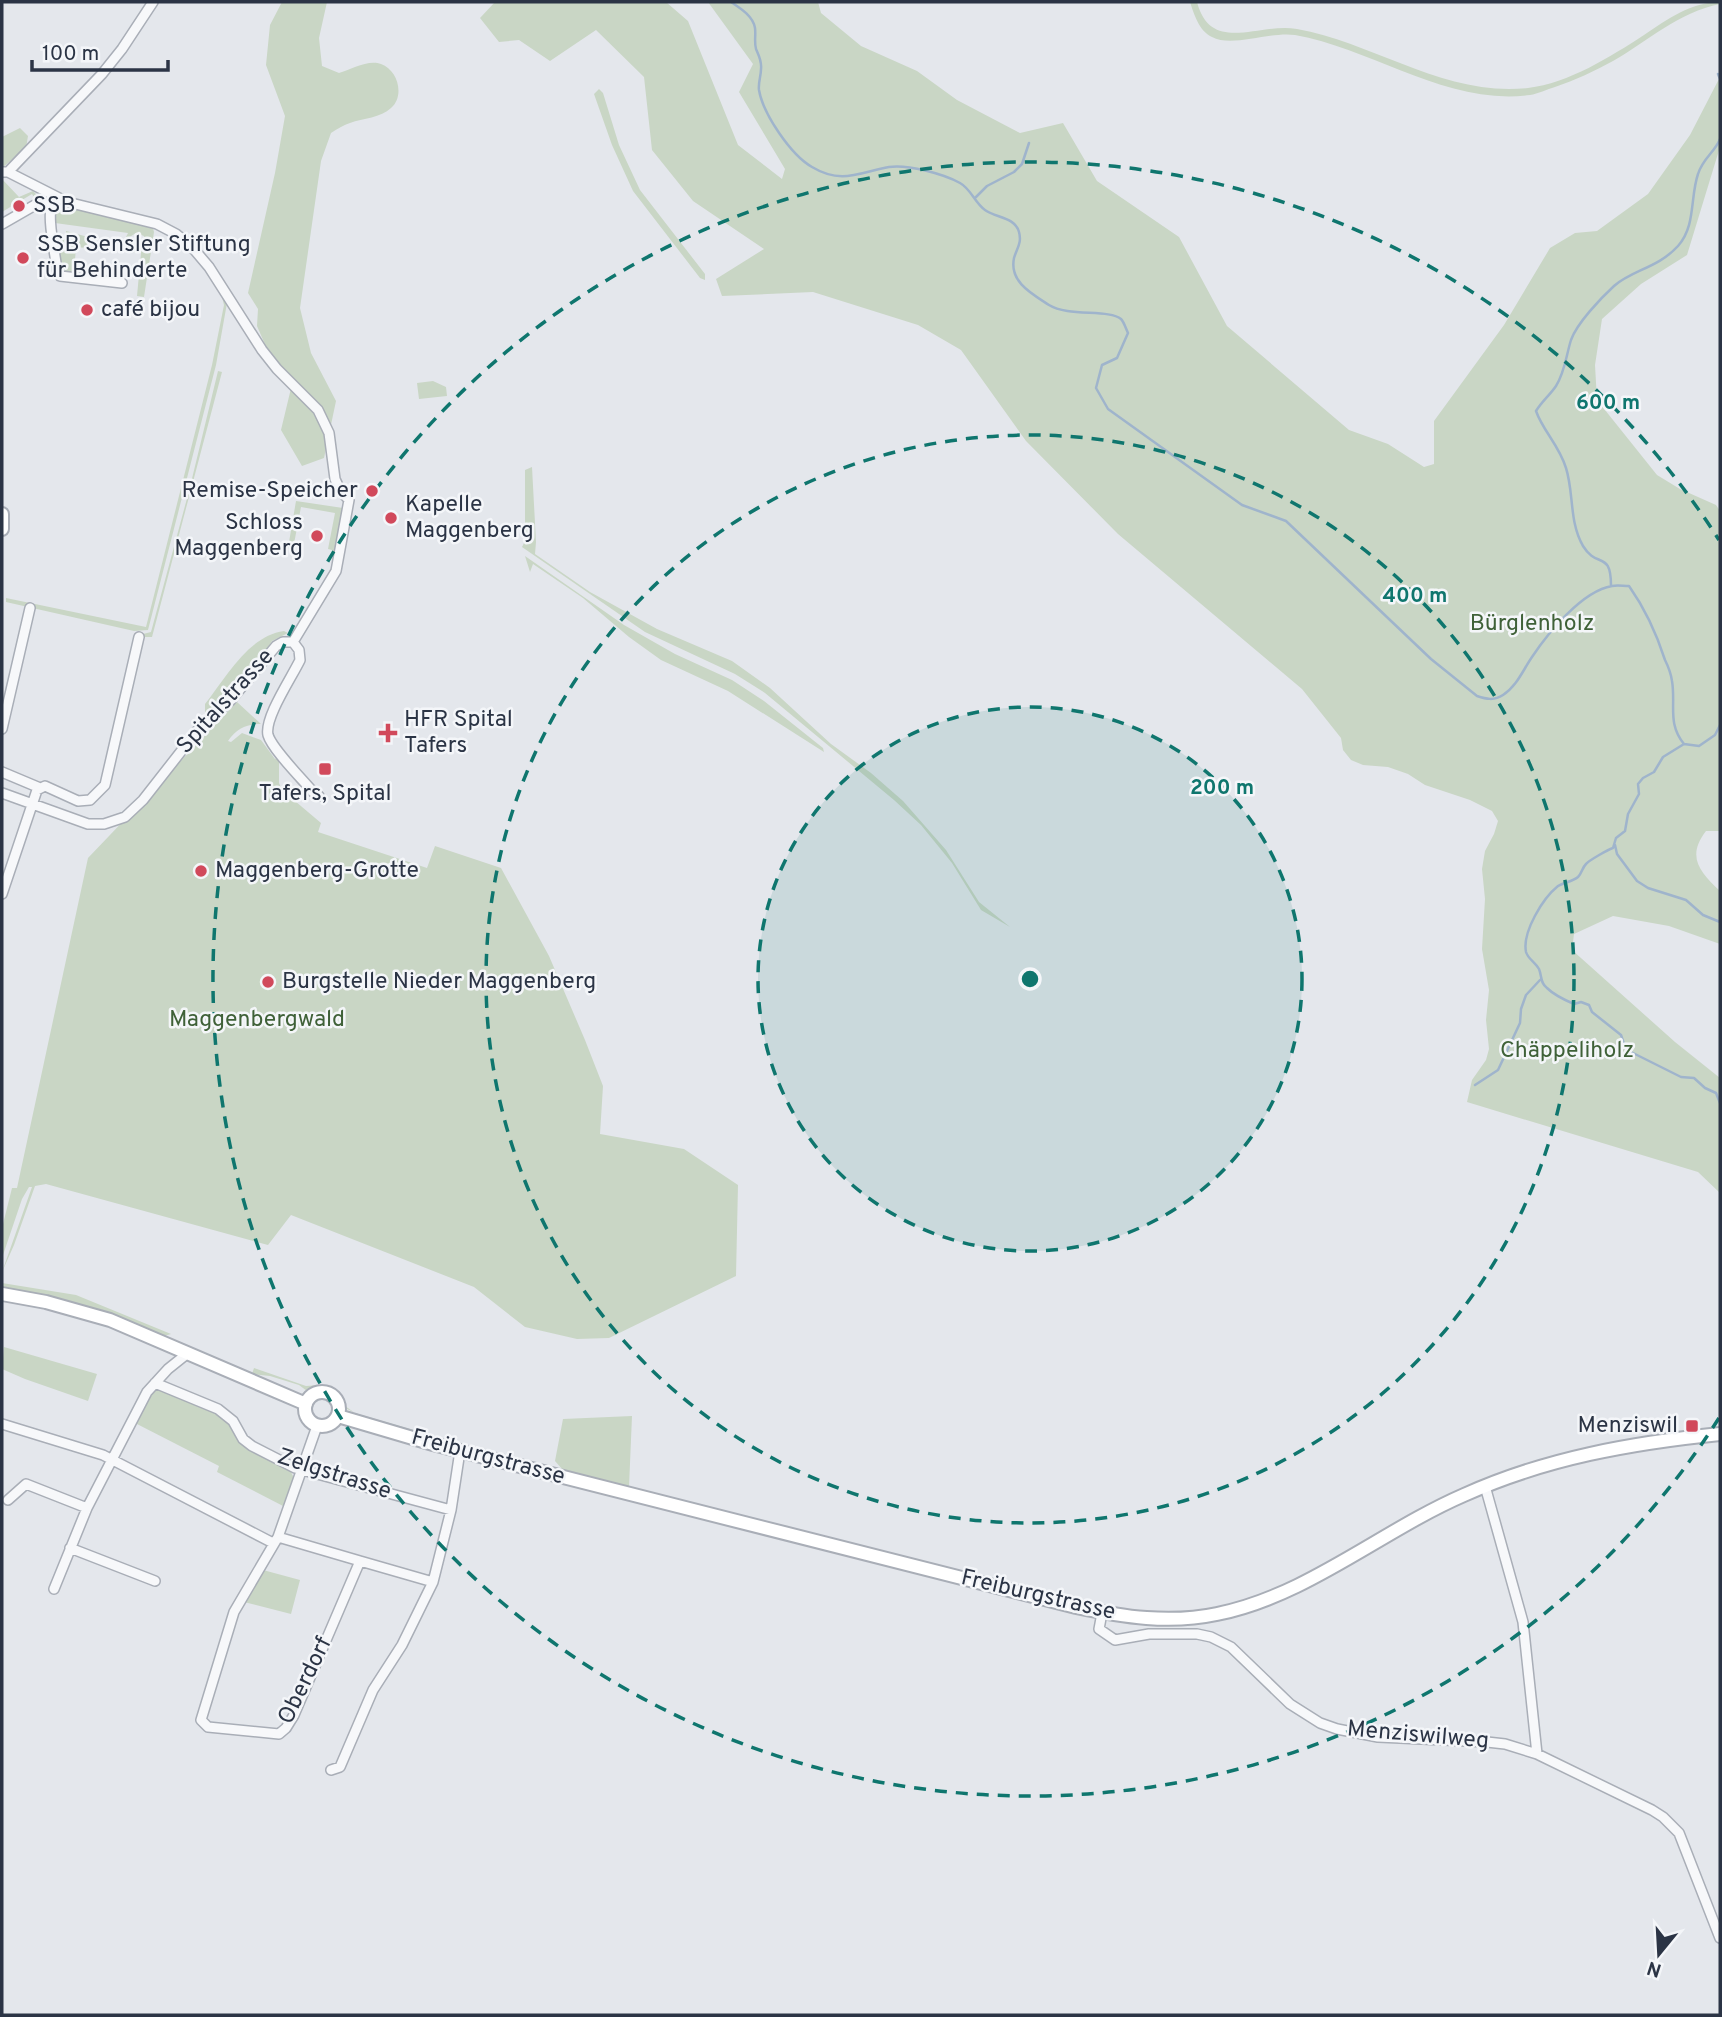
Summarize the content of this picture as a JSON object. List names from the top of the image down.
{
  "streets": {
    "main road": ["Freiburgstrasse"],
    "street": [
      "Spitalstrasse",
      "Zelgstrasse",
      "Oberdorf",
      "Menziswilweg"
    ]
  },
  "crossings": [
    ["Freiburgstrasse", "Oberdorf"],
    ["Freiburgstrasse", "Menziswilweg"],
    ["Zelgstrasse", "Oberdorf"]
  ],
  "parks": ["Bürglenholz", "Maggenbergwald", "Chäppeliholz"],
  "places": {
    "other": [
      "SSB",
      "SSB Sensler Stiftung für Behinderte",
      "café bijou",
      "Remise-Speicher",
      "Kapelle Maggenberg",
      "Schloss Maggenberg",
      "Maggenberg-Grotte",
      "Burgstelle Nieder Maggenberg"
    ],
    "health": ["HFR Spital Tafers"],
    "transit": ["Tafers, Spital", "Menziswil"]
  },
  "scale_bar": "100 m",
  "north": "bottom",
  "rings": ["600 m", "400 m", "200 m"]
}
